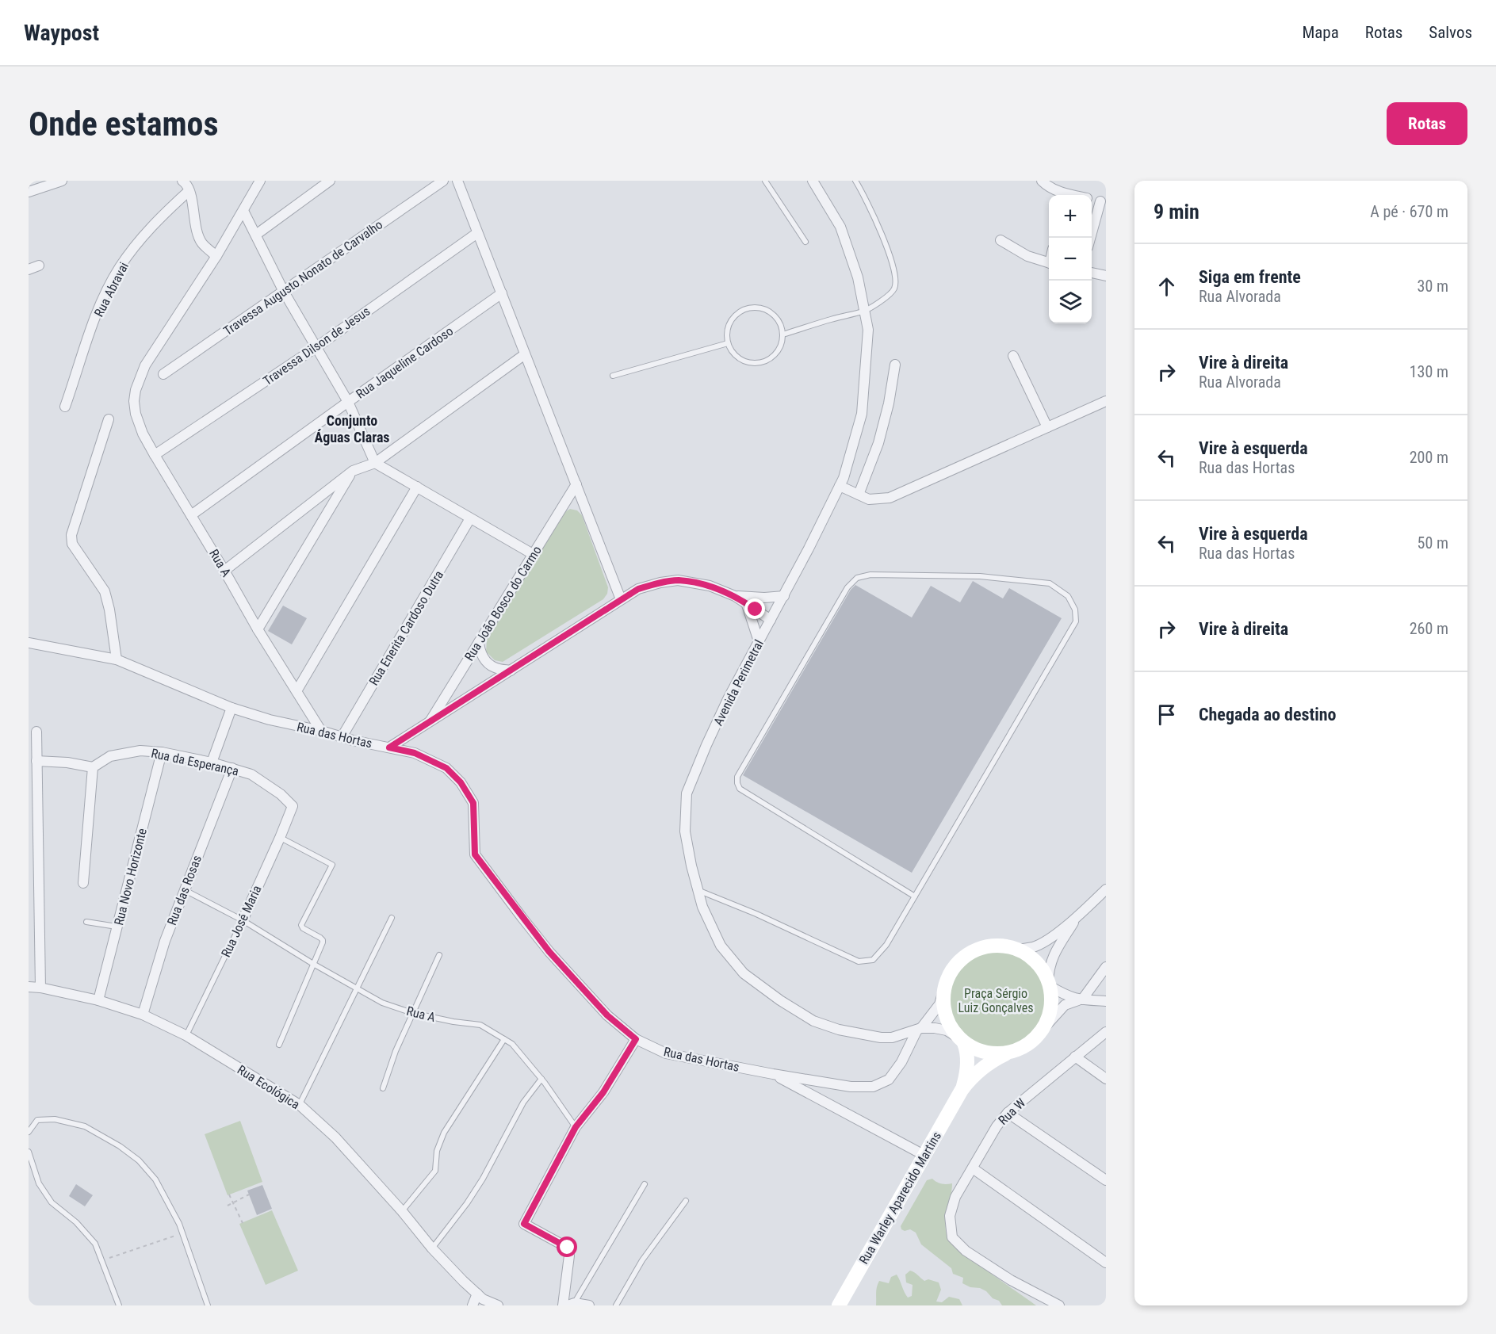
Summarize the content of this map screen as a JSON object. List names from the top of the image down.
{
  "streets": {
    "street": [
      "Travessa Augusto Nonato de Carvalho",
      "Rua Abravai",
      "Travessa Dilson de Jesus",
      "Rua Jaqueline Cardoso",
      "Rua A",
      "Rua João Bosco do Carmo",
      "Rua Enerita Cardoso Dutra",
      "Avenida Perimetral",
      "Rua das Hortas",
      "Rua da Esperança",
      "Rua Novo Horizonte",
      "Rua das Rosas",
      "Rua José Maria",
      "Rua Ecológica",
      "Rua W",
      "Rua Warley Aparecido Martins"
    ]
  },
  "crossings": [
    ["Travessa Dilson de Jesus", "Rua A"],
    ["Rua Jaqueline Cardoso", "Rua A"],
    ["Rua A", "Rua das Hortas"],
    ["Rua A", "Rua das Rosas"],
    ["Rua A", "Rua José Maria"],
    ["Rua Enerita Cardoso Dutra", "Rua das Hortas"],
    ["Avenida Perimetral", "Rua das Hortas"],
    ["Avenida Perimetral", "Rua Warley Aparecido Martins"],
    ["Rua da Esperança", "Rua Novo Horizonte"],
    ["Rua da Esperança", "Rua das Rosas"],
    ["Rua da Esperança", "Rua José Maria"],
    ["Rua Novo Horizonte", "Rua Ecológica"],
    ["Rua das Rosas", "Rua Ecológica"],
    ["Rua José Maria", "Rua Ecológica"]
  ],
  "districts": ["Conjunto Águas Claras"],
  "parks": ["Praça Sérgio Luiz Gonçalves"],
  "page": {
    "header": "Waypost",
    "nav": ["Mapa", "Rotas", "Salvos"],
    "buttons": "Rotas",
    "title": "Onde estamos",
    "heading": ["9 min", "A pé · 670 m"],
    "map_buttons": ["+", "−"],
    "list": [
      ["Siga em frente", "Rua Alvorada", "30 m"],
      ["Vire à direita", "Rua Alvorada", "130 m"],
      ["Vire à esquerda", "Rua das Hortas", "200 m"],
      ["Vire à esquerda", "Rua das Hortas", "50 m"],
      ["Vire à direita", "260 m"],
      "Chegada ao destino"
    ]
  }
}
